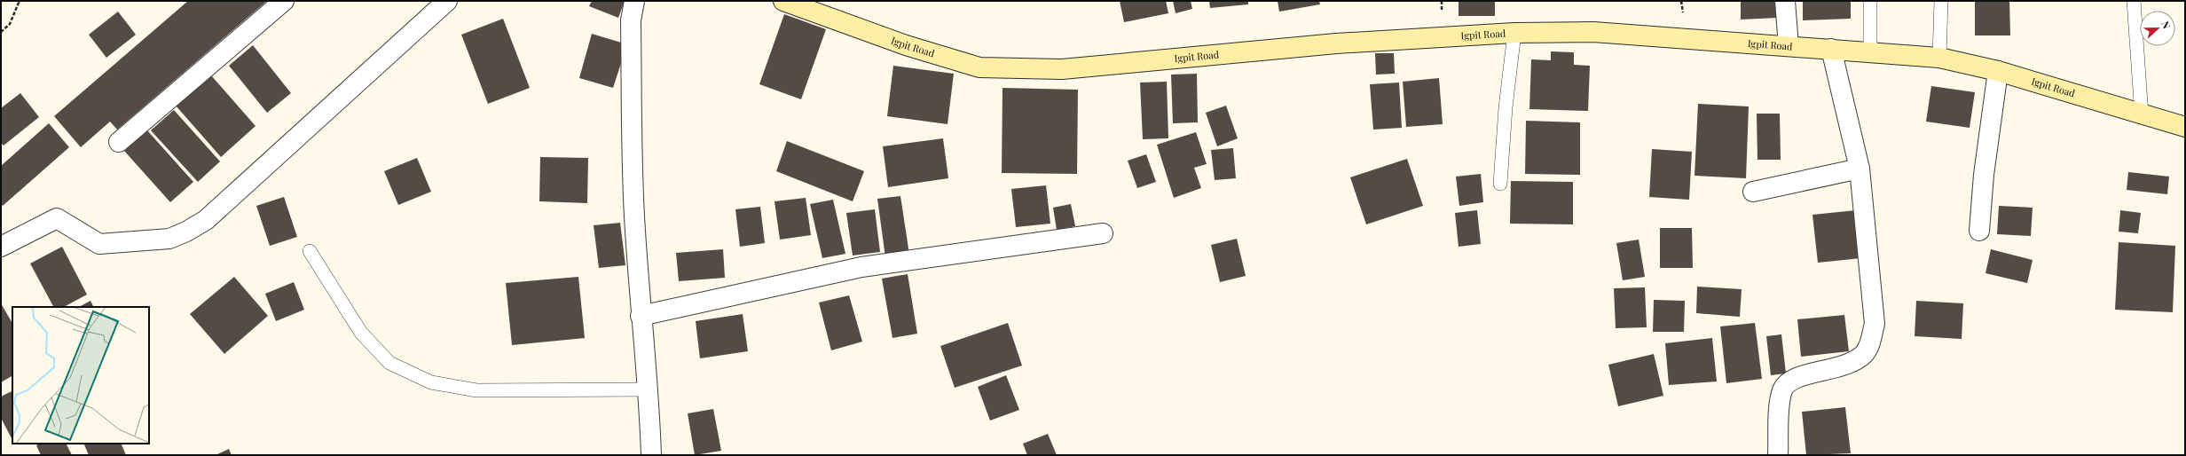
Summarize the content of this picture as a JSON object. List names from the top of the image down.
{
  "streets": {
    "street": ["Igpit Road"]
  },
  "north": "right"
}
